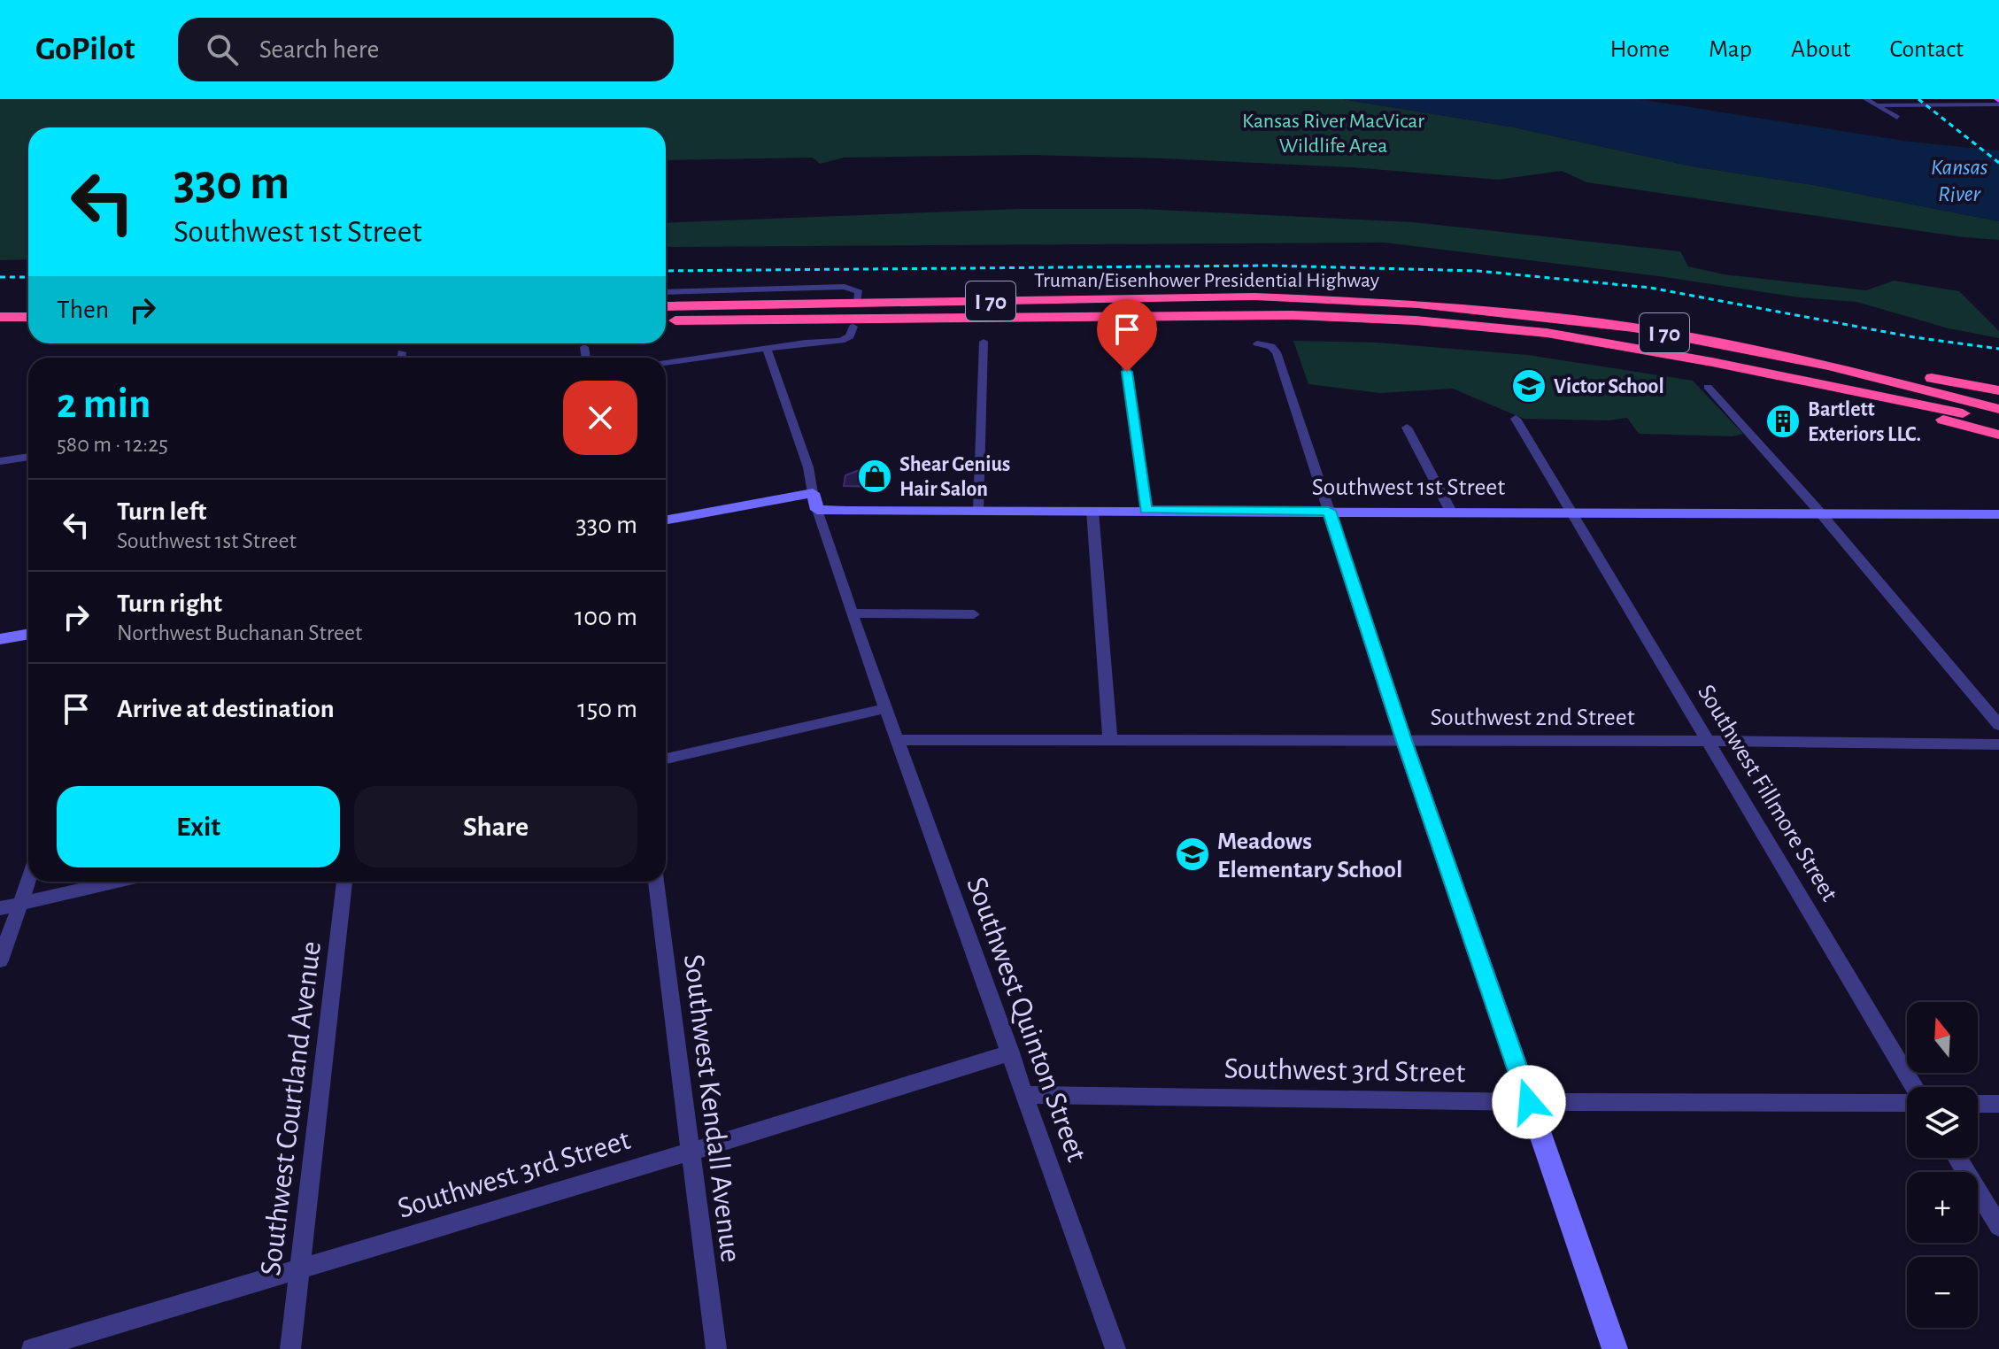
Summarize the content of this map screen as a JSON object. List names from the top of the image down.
{
  "streets": {
    "highway": ["Truman/Eisenhower Presidential Highway", "I 70"],
    "street": [
      "Southwest 1st Street",
      "Southwest 2nd Street",
      "Southwest Fillmore Street",
      "Southwest Quinton Street",
      "Southwest 3rd Street",
      "Southwest Courtland Avenue",
      "Southwest Kendall Avenue"
    ]
  },
  "crossings": [
    ["Southwest 1st Street", "Southwest Fillmore Street"],
    ["Southwest 1st Street", "Southwest Quinton Street"],
    ["Southwest 2nd Street", "Southwest Fillmore Street"],
    ["Southwest 2nd Street", "Southwest Quinton Street"],
    ["Southwest Quinton Street", "Southwest 3rd Street"],
    ["Southwest 3rd Street", "Southwest Courtland Avenue"],
    ["Southwest 3rd Street", "Southwest Kendall Avenue"]
  ],
  "water": ["Kansas River"],
  "parks": ["Kansas River MacVicar Wildlife Area"],
  "places": {
    "school or university": ["Victor School", "Meadows Elementary School"],
    "building": ["Bartlett Exteriors LLC."],
    "shop": ["Shear Genius Hair Salon"]
  },
  "north": "top",
  "page": {
    "header": "GoPilot",
    "search": "Search here",
    "nav": [
      "Home",
      "Map",
      "About",
      "Contact"
    ],
    "turn": ["330 m", "Southwest 1st Street"],
    "then": "Then",
    "heading": ["2 min", "580 m · 12:25"],
    "list": [
      {
        "name": "Turn left",
        "note": "Southwest 1st Street",
        "value": "330 m"
      },
      {
        "name": "Turn right",
        "note": "Northwest Buchanan Street",
        "value": "100 m"
      },
      {
        "name": "Arrive at destination",
        "value": "150 m"
      }
    ],
    "buttons": ["Exit", "Share"],
    "map_buttons": ["+", "−"]
  }
}
